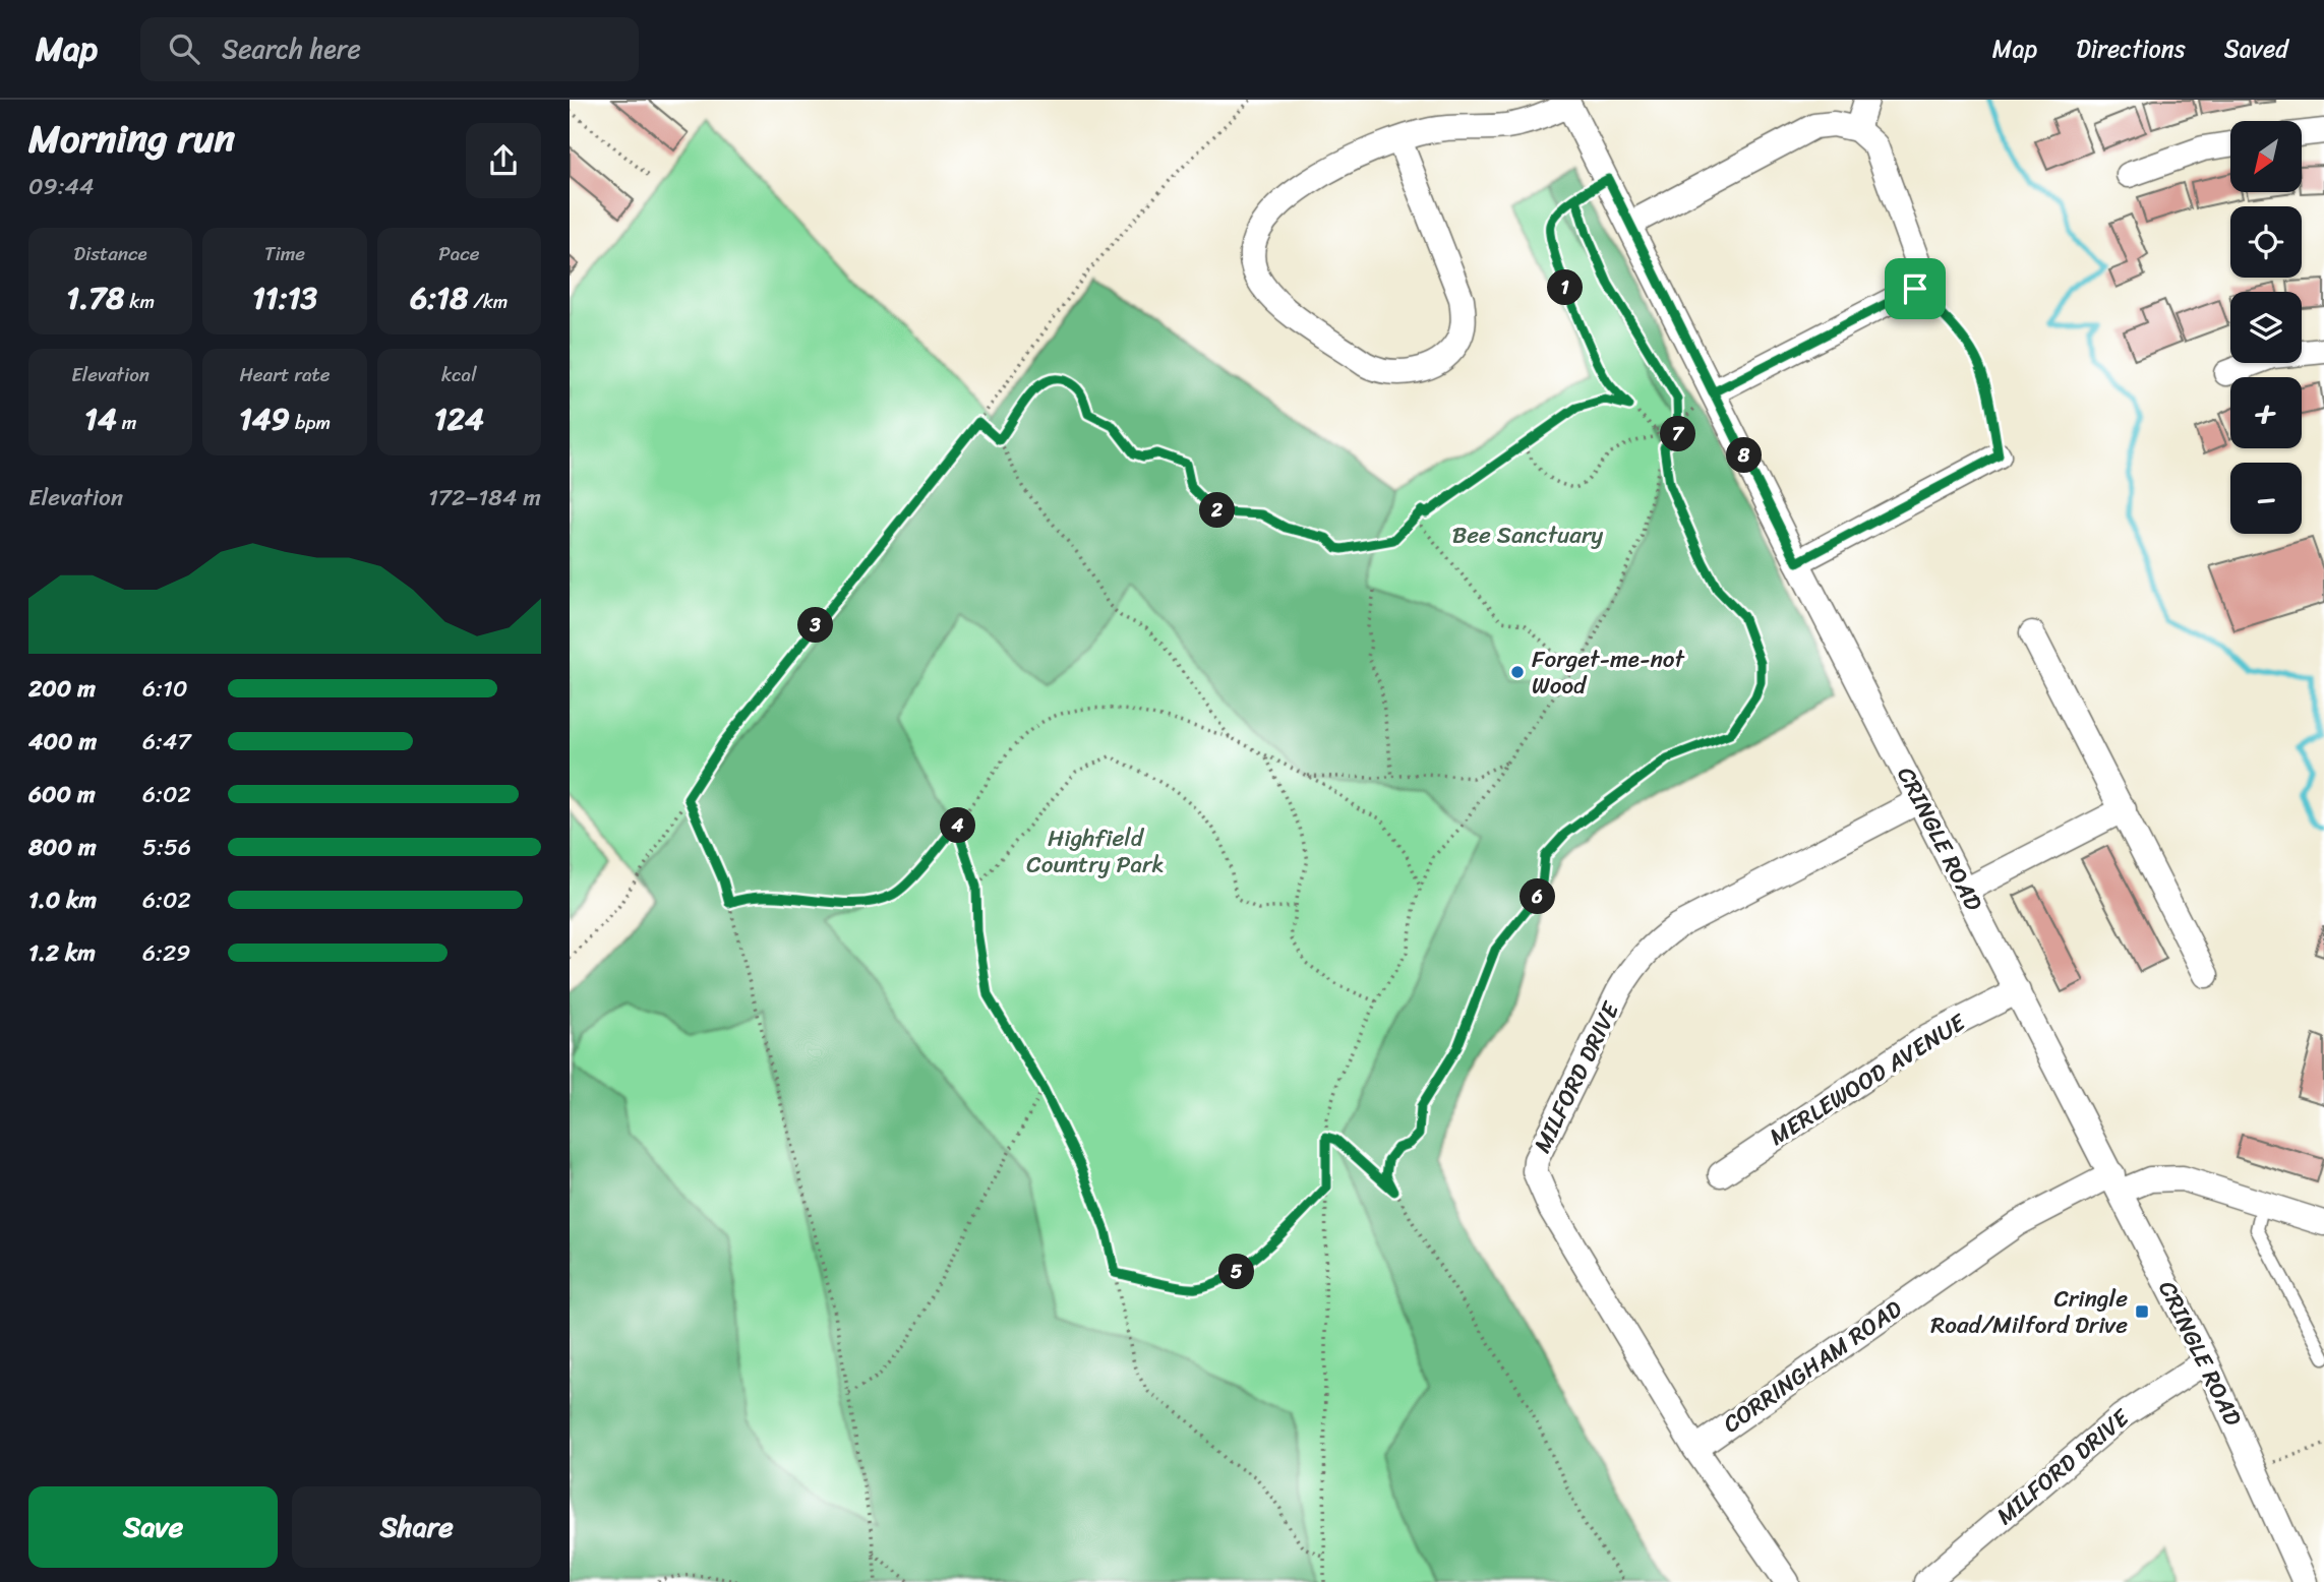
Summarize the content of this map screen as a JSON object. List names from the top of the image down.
{
  "streets": {
    "street": [
      "CRINGLE ROAD",
      "MILFORD DRIVE",
      "MERLEWOOD AVENUE",
      "CORRINGHAM ROAD"
    ]
  },
  "crossings": [
    ["CRINGLE ROAD", "MILFORD DRIVE"],
    ["CRINGLE ROAD", "MERLEWOOD AVENUE"],
    ["CRINGLE ROAD", "CORRINGHAM ROAD"],
    ["MILFORD DRIVE", "CORRINGHAM ROAD"]
  ],
  "parks": ["Bee Sanctuary", "Highfield Country Park"],
  "places": {
    "other": ["Forget-me-not Wood"],
    "transit": ["Cringle Road/Milford Drive"]
  },
  "north": "bottom left",
  "page": {
    "header": "Map",
    "search": "Search here",
    "nav": ["Map", "Directions", "Saved"],
    "heading": ["Morning run", "09:44"],
    "map_buttons": ["+", "−"],
    "stats": [
      ["Distance", "1.78 km"],
      ["Time", "11:13"],
      ["Pace", "6:18 /km"],
      ["Elevation", "14 m"],
      ["Heart rate", "149 bpm"],
      ["kcal", "124"]
    ],
    "pins": [
      "1",
      "7",
      "8",
      "2",
      "3",
      "4",
      "6",
      "5"
    ],
    "chart": ["Elevation", "172–184 m"],
    "list": [
      {
        "name": "200 m",
        "note": "6:10"
      },
      {
        "name": "400 m",
        "note": "6:47"
      },
      {
        "name": "600 m",
        "note": "6:02"
      },
      {
        "name": "800 m",
        "note": "5:56"
      },
      {
        "name": "1.0 km",
        "note": "6:02"
      },
      {
        "name": "1.2 km",
        "note": "6:29"
      }
    ],
    "buttons": ["Save", "Share"]
  }
}
